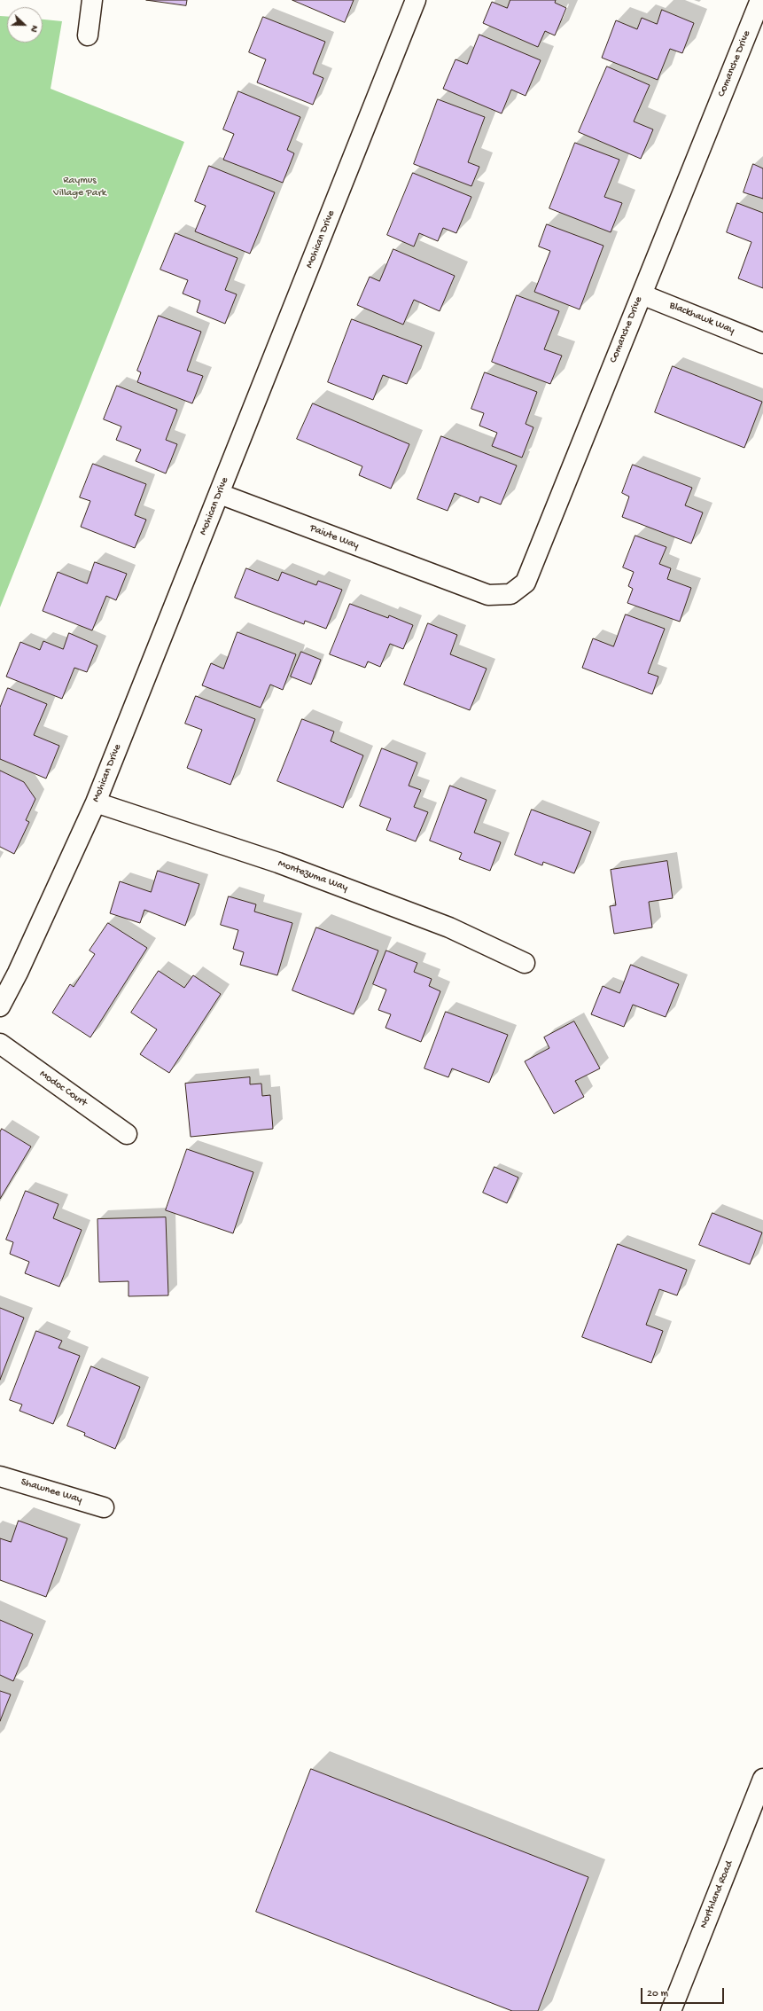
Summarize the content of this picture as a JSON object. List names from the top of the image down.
{
  "streets": {
    "street": [
      "Comanche Drive",
      "Mohican Drive",
      "Blackhawk Way",
      "Paiute Way",
      "Montezuma Way",
      "Modoc Court",
      "Shawnee Way",
      "Northland Road"
    ]
  },
  "crossings": [
    ["Comanche Drive", "Blackhawk Way"],
    ["Comanche Drive", "Paiute Way"],
    ["Mohican Drive", "Paiute Way"],
    ["Mohican Drive", "Montezuma Way"]
  ],
  "parks": ["Raymus Village Park"],
  "scale_bar": "20 m",
  "north": "right"
}
